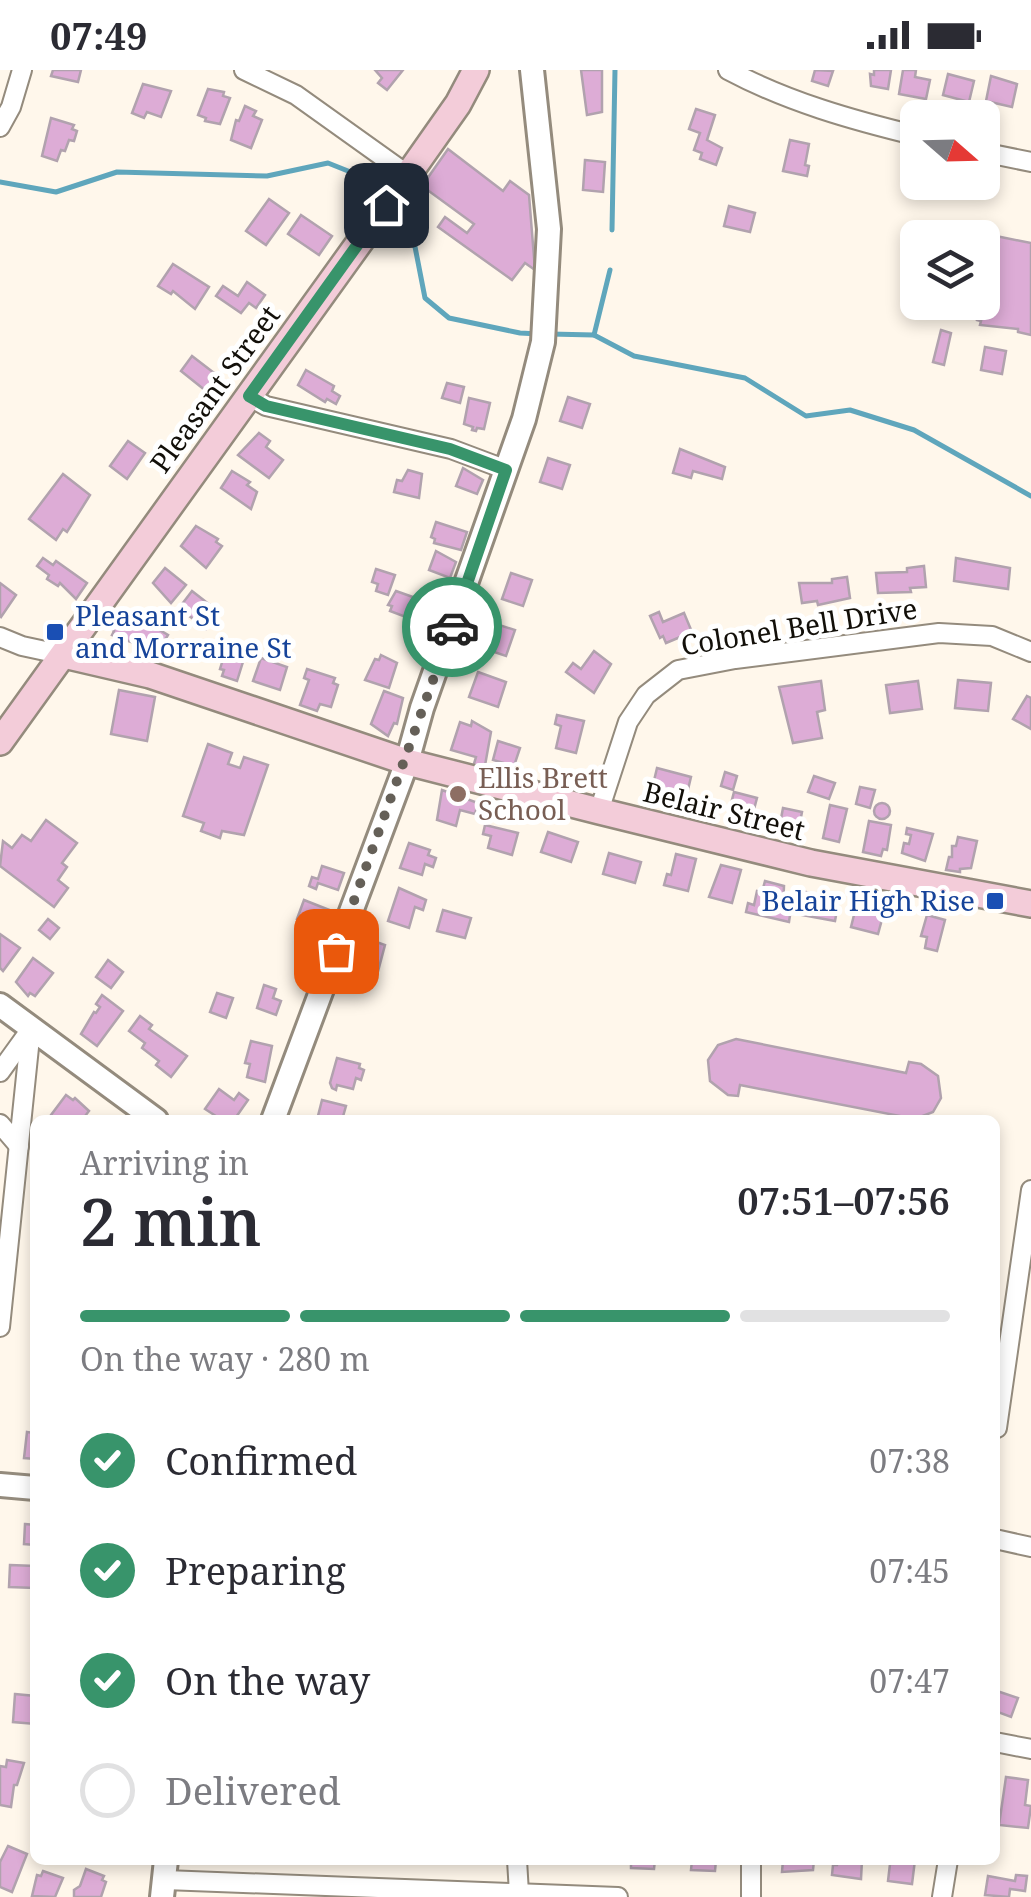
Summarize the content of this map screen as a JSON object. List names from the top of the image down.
{
  "streets": {
    "main road": ["Pleasant Street", "Belair Street"],
    "street": ["Colonel Bell Drive"]
  },
  "crossings": [
    ["Pleasant Street", "Belair Street"],
    ["Colonel Bell Drive", "Belair Street"]
  ],
  "places": {
    "transit": ["Pleasant St and Morraine St", "Belair High Rise"],
    "other": ["Ellis Brett School"]
  },
  "north": "right",
  "page": {
    "status": "07:49",
    "heading": ["2 min", "Arriving in", "07:51–07:56"],
    "bar": "On the way · 280 m",
    "list": [
      ["Confirmed", "07:38"],
      ["Preparing", "07:45"],
      ["On the way", "07:47"],
      "Delivered"
    ]
  }
}
